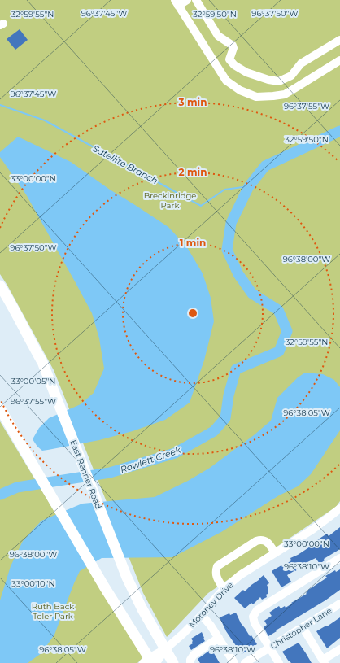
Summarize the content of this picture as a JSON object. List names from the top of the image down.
{
  "streets": {
    "main road": ["East Renner Road"],
    "street": ["Moroney Drive", "Christopher Lane"]
  },
  "crossings": [
    ["East Renner Road", "Moroney Drive"]
  ],
  "water": ["Satellite Branch", "Rowlett Creek"],
  "parks": ["Breckinridge Park", "Ruth Back Toler Park"],
  "coordinates": [
    "96°37'45\"W",
    "96°37'50\"W",
    "32°59'55\"N",
    "32°59'50\"N",
    "96°37'55\"W",
    "33°00'00\"N",
    "96°38'00\"W",
    "33°00'05\"N",
    "96°38'05\"W",
    "96°38'10\"W",
    "33°00'10\"N"
  ],
  "rings": ["3 min", "2 min", "1 min"]
}
